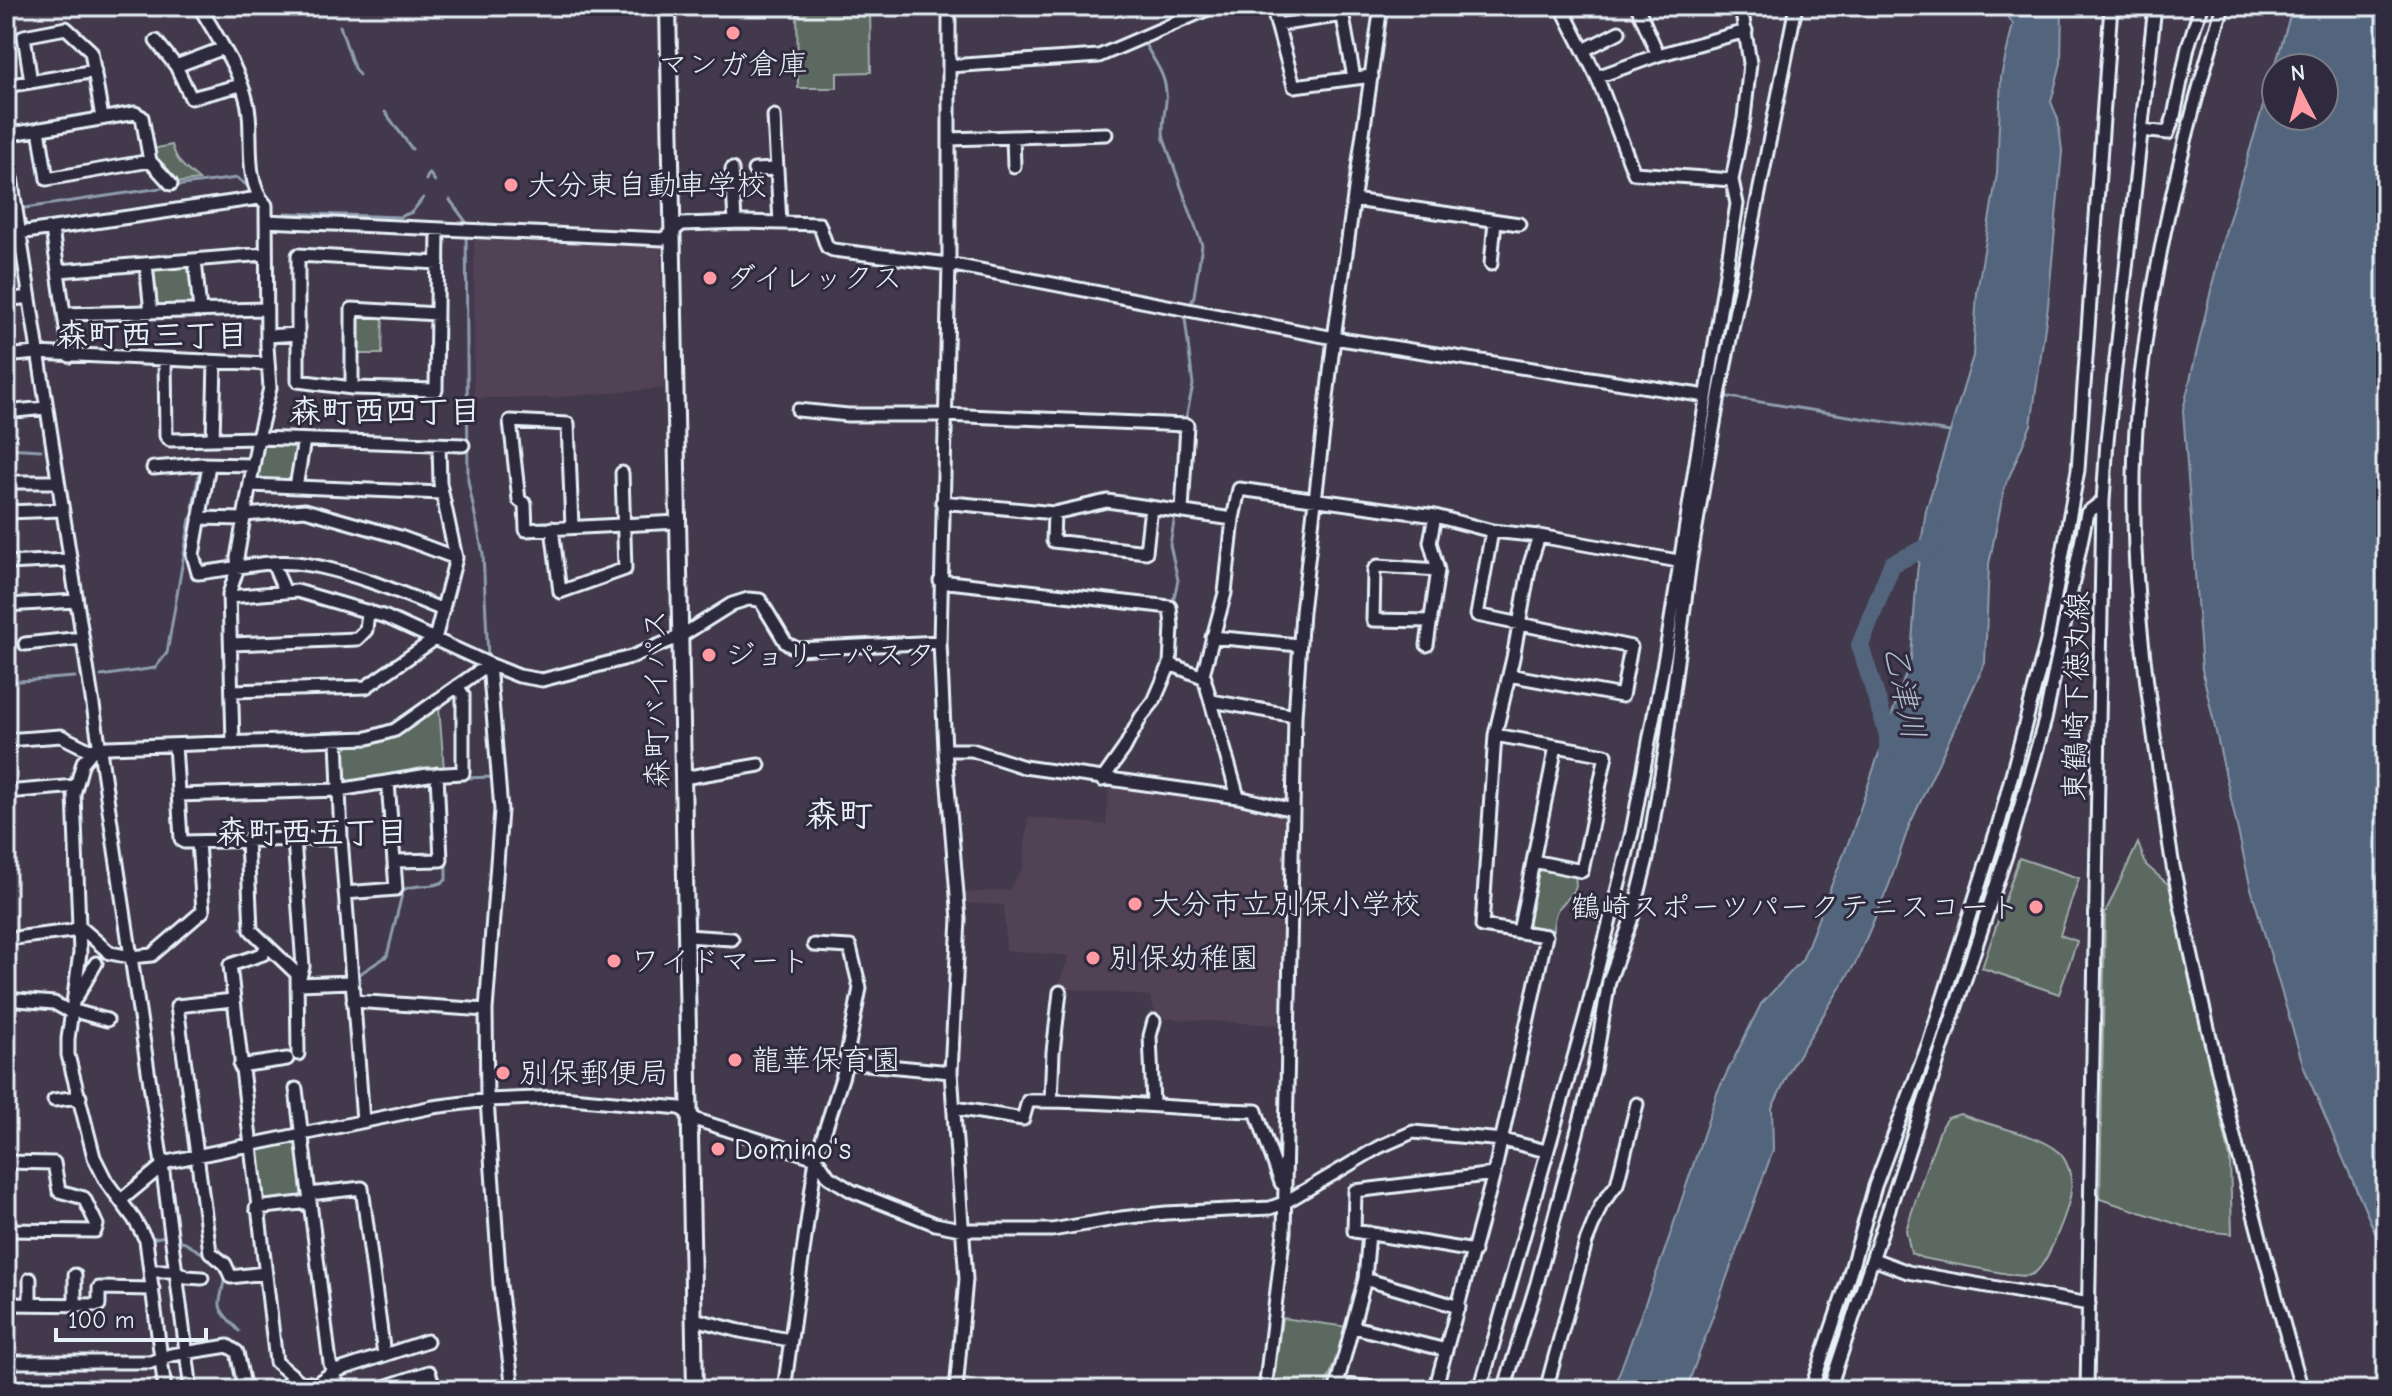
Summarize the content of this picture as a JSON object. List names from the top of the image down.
{
  "streets": {
    "main road": ["森町バイパス"],
    "street": ["東鶴崎下徳丸線"]
  },
  "districts": [
    "森町西三丁目",
    "森町西四丁目",
    "森町",
    "森町西五丁目"
  ],
  "water": ["乙津川"],
  "places": [
    "マンガ倉庫",
    "大分東自動車学校",
    "ダイレックス",
    "ジョリーパスタ",
    "大分市立別保小学校",
    "鶴崎スポーツパークテニスコート",
    "別保幼稚園",
    "ワイドマート",
    "龍華保育園",
    "別保郵便局",
    "Domino's"
  ],
  "scale_bar": "100 m",
  "north": "top"
}
